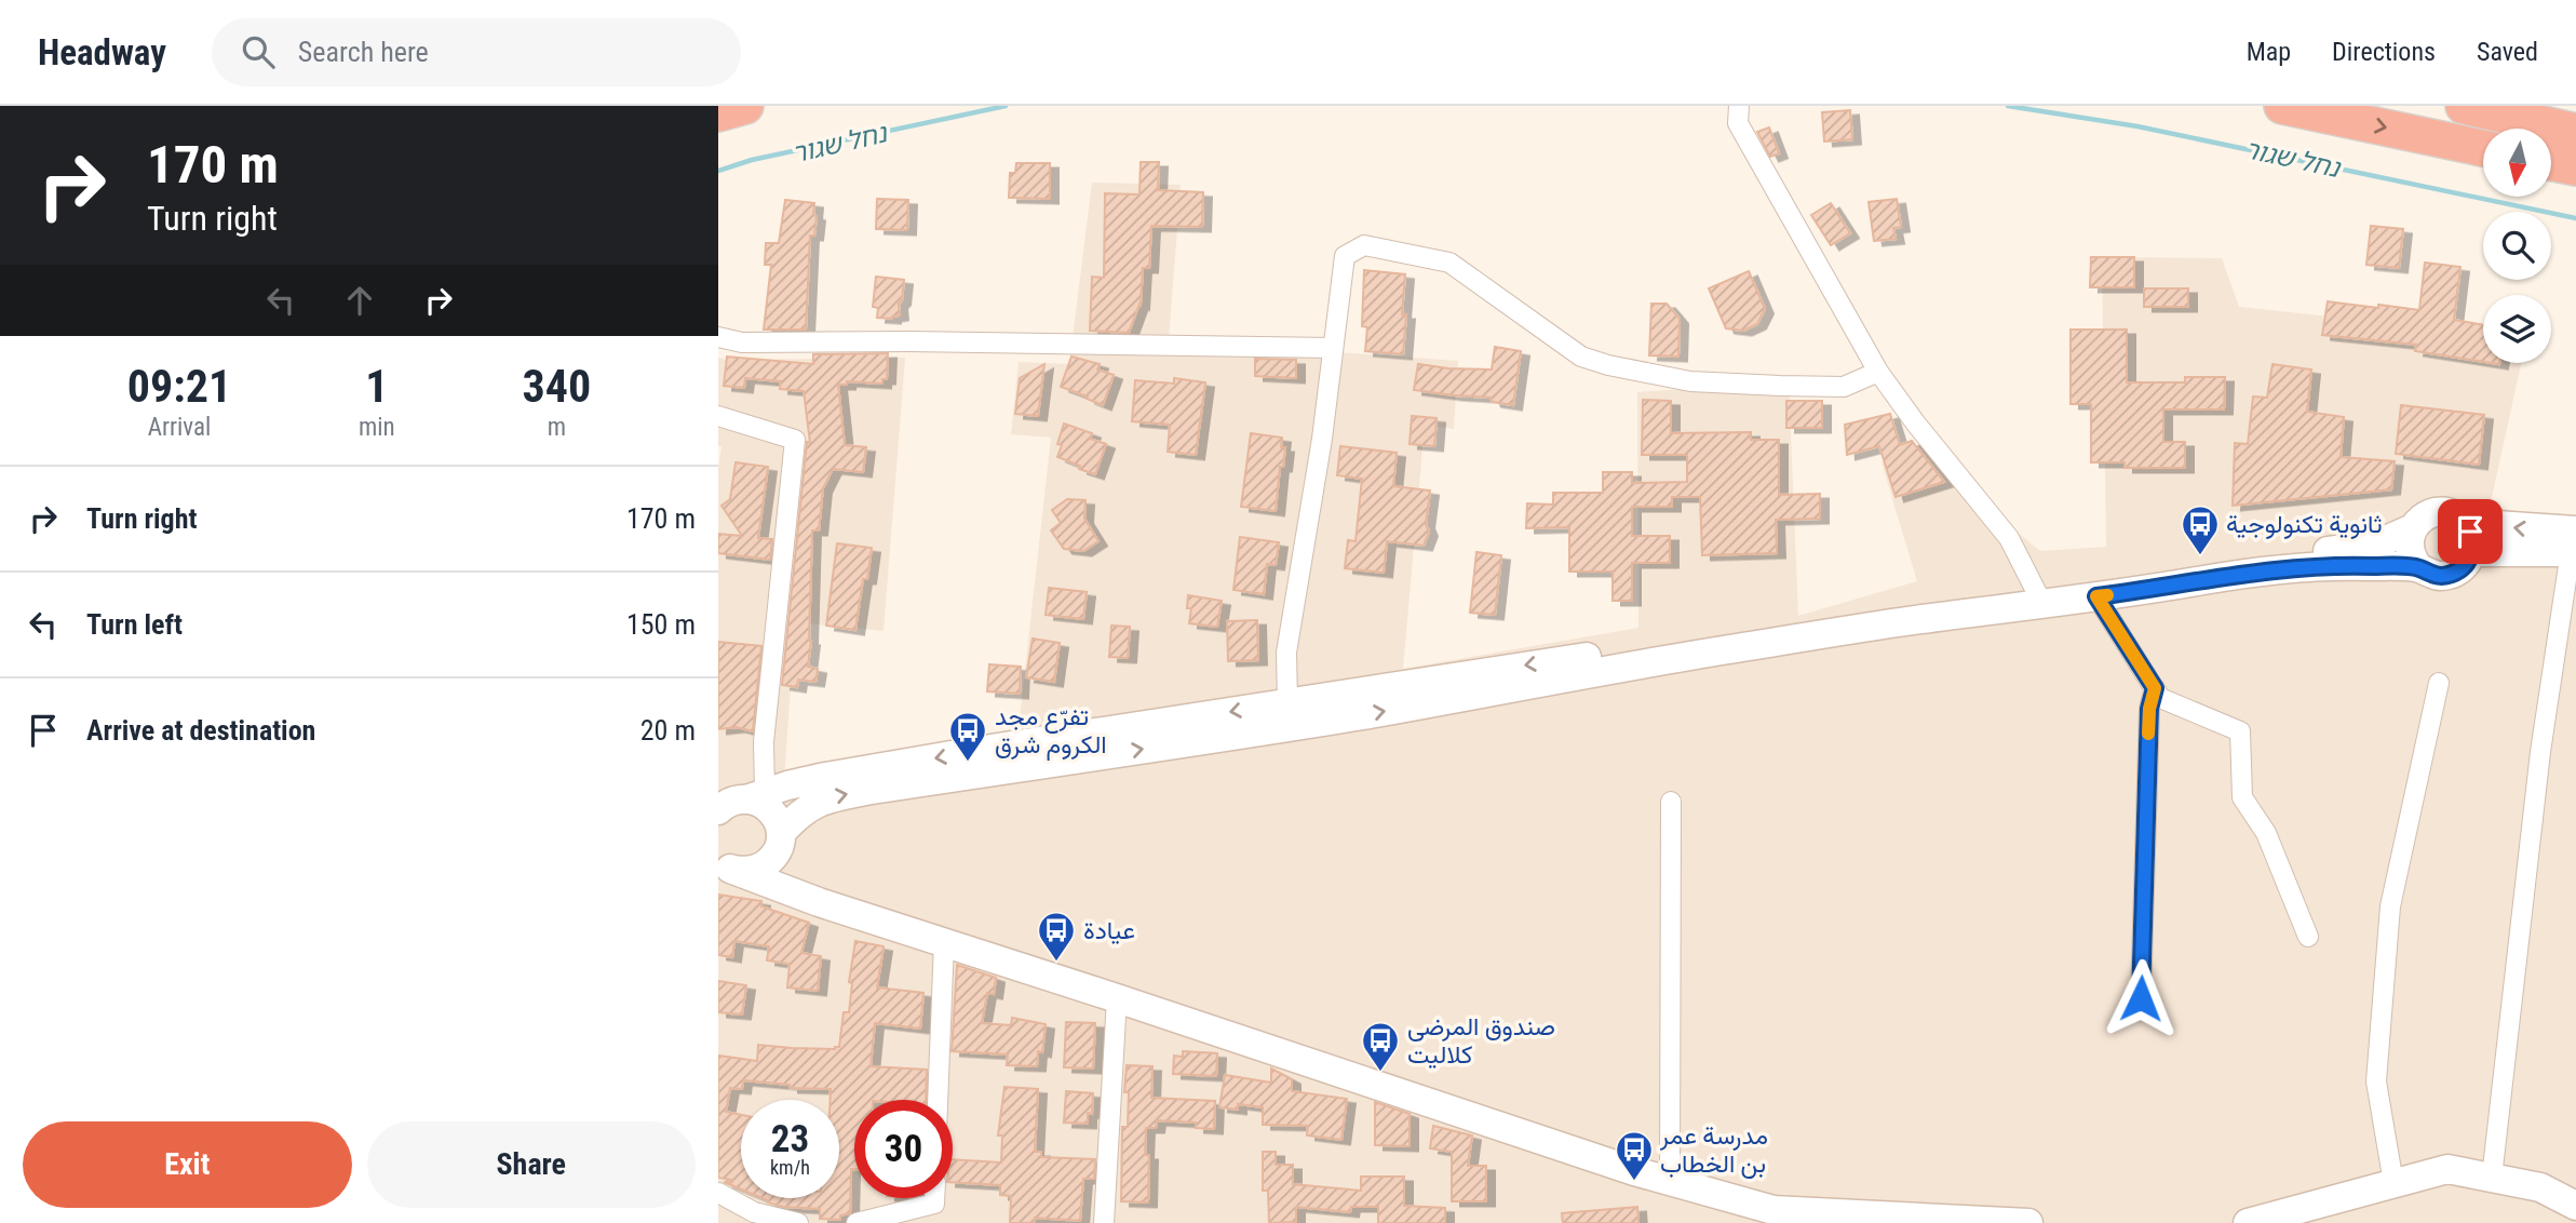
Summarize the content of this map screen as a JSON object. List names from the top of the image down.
{
  "water": ["נחל שגור"],
  "places": {
    "bus stop": [
      "ثانوية تكنولوجية",
      "تفرّع مجد الكروم شرق",
      "عيادة",
      "صندوق المرضى كلاليت",
      "مدرسة عمر بن الخطاب"
    ]
  },
  "north": "bottom",
  "page": {
    "header": "Headway",
    "search": "Search here",
    "nav": ["Map", "Directions", "Saved"],
    "turn": ["170 m", "Turn right"],
    "eta": [
      "09:21",
      "Arrival",
      "1",
      "min",
      "340",
      "m"
    ],
    "list": [
      {
        "name": "Turn right",
        "value": "170 m"
      },
      {
        "name": "Turn left",
        "value": "150 m"
      },
      {
        "name": "Arrive at destination",
        "value": "20 m"
      }
    ],
    "speed": "23 km/h",
    "limit": "30",
    "buttons": ["Exit", "Share"]
  }
}
